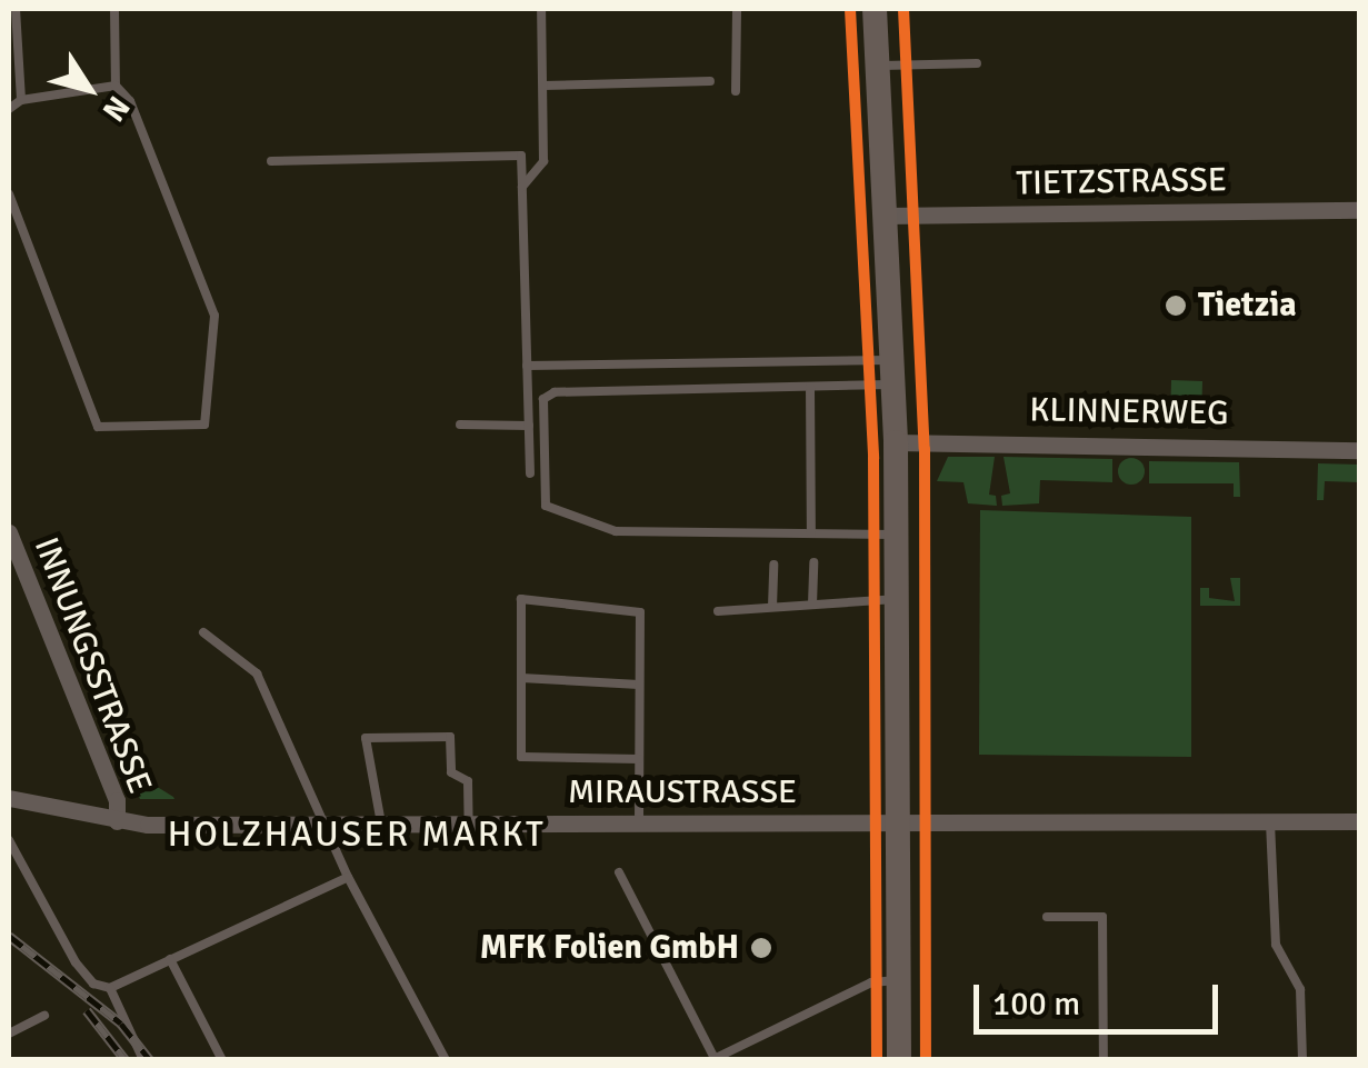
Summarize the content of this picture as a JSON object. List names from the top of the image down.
{
  "streets": {
    "street": [
      "TIETZSTRASSE",
      "KLINNERWEG",
      "INNUNGSSTRASSE",
      "MIRAUSTRASSE"
    ]
  },
  "crossings": [
    ["INNUNGSSTRASSE", "MIRAUSTRASSE"]
  ],
  "districts": ["HOLZHAUSER MARKT"],
  "places": ["Tietzia", "MFK Folien GmbH"],
  "scale_bar": "100 m",
  "north": "bottom right"
}
